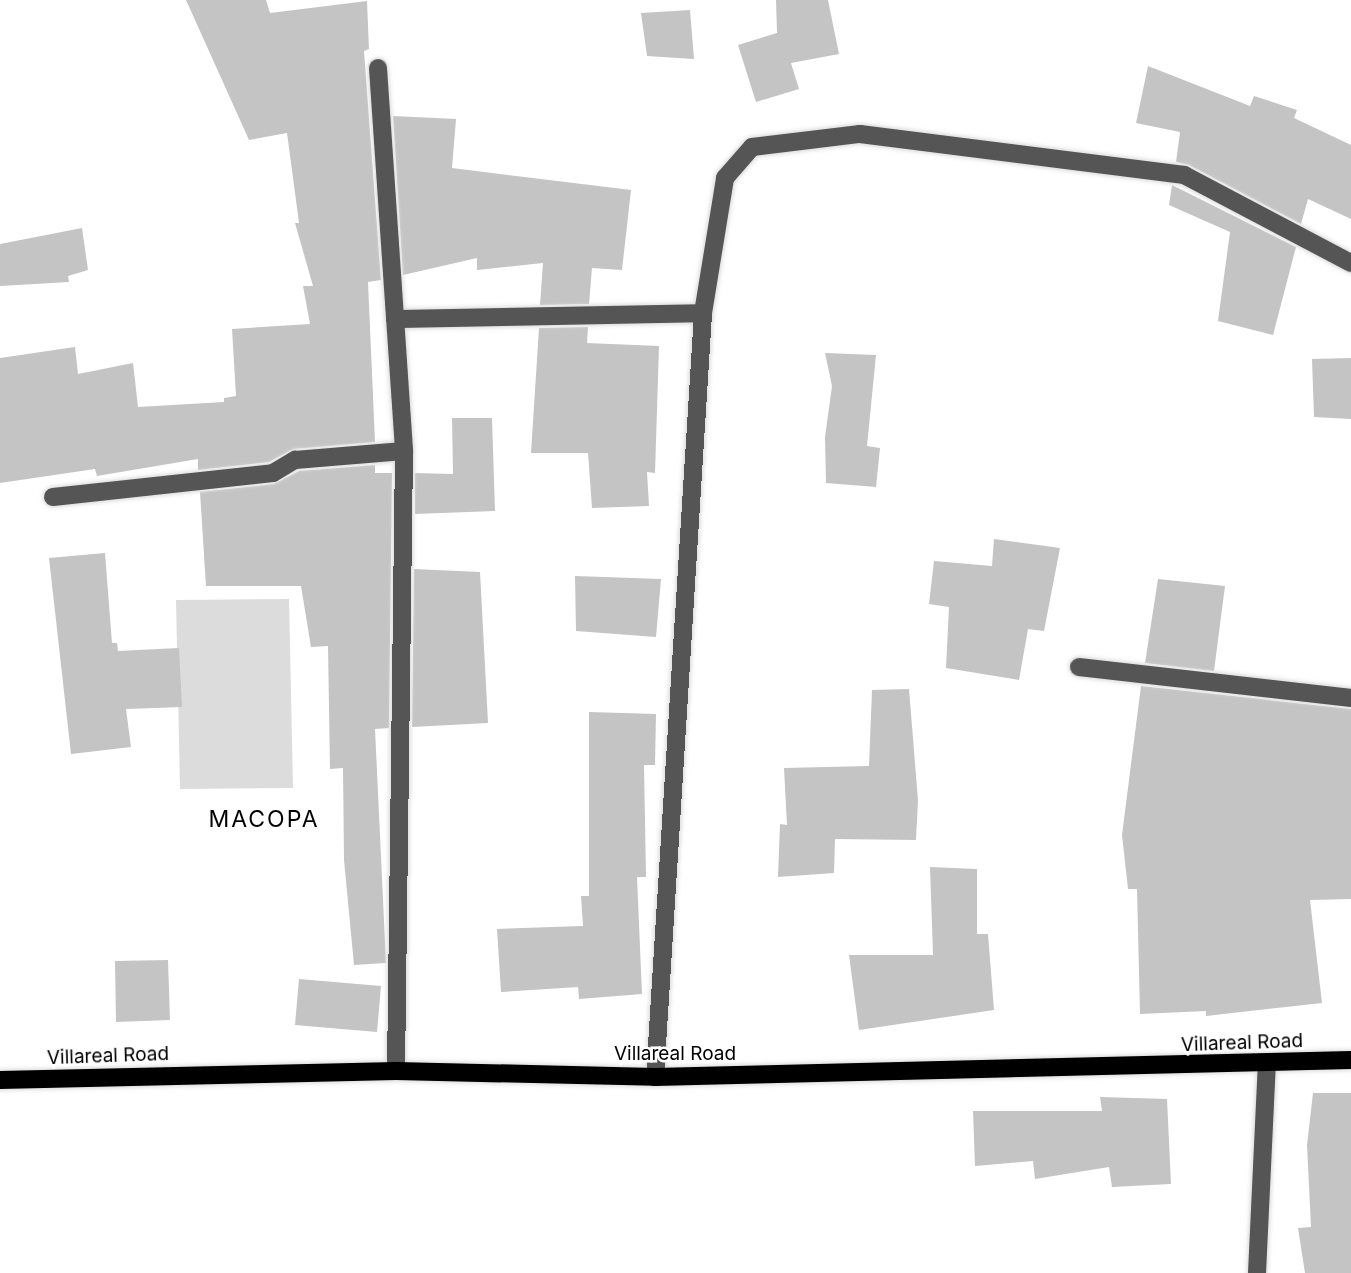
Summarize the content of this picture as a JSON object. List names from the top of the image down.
{
  "streets": {
    "main road": ["Villareal Road"]
  },
  "districts": ["MACOPA"]
}
